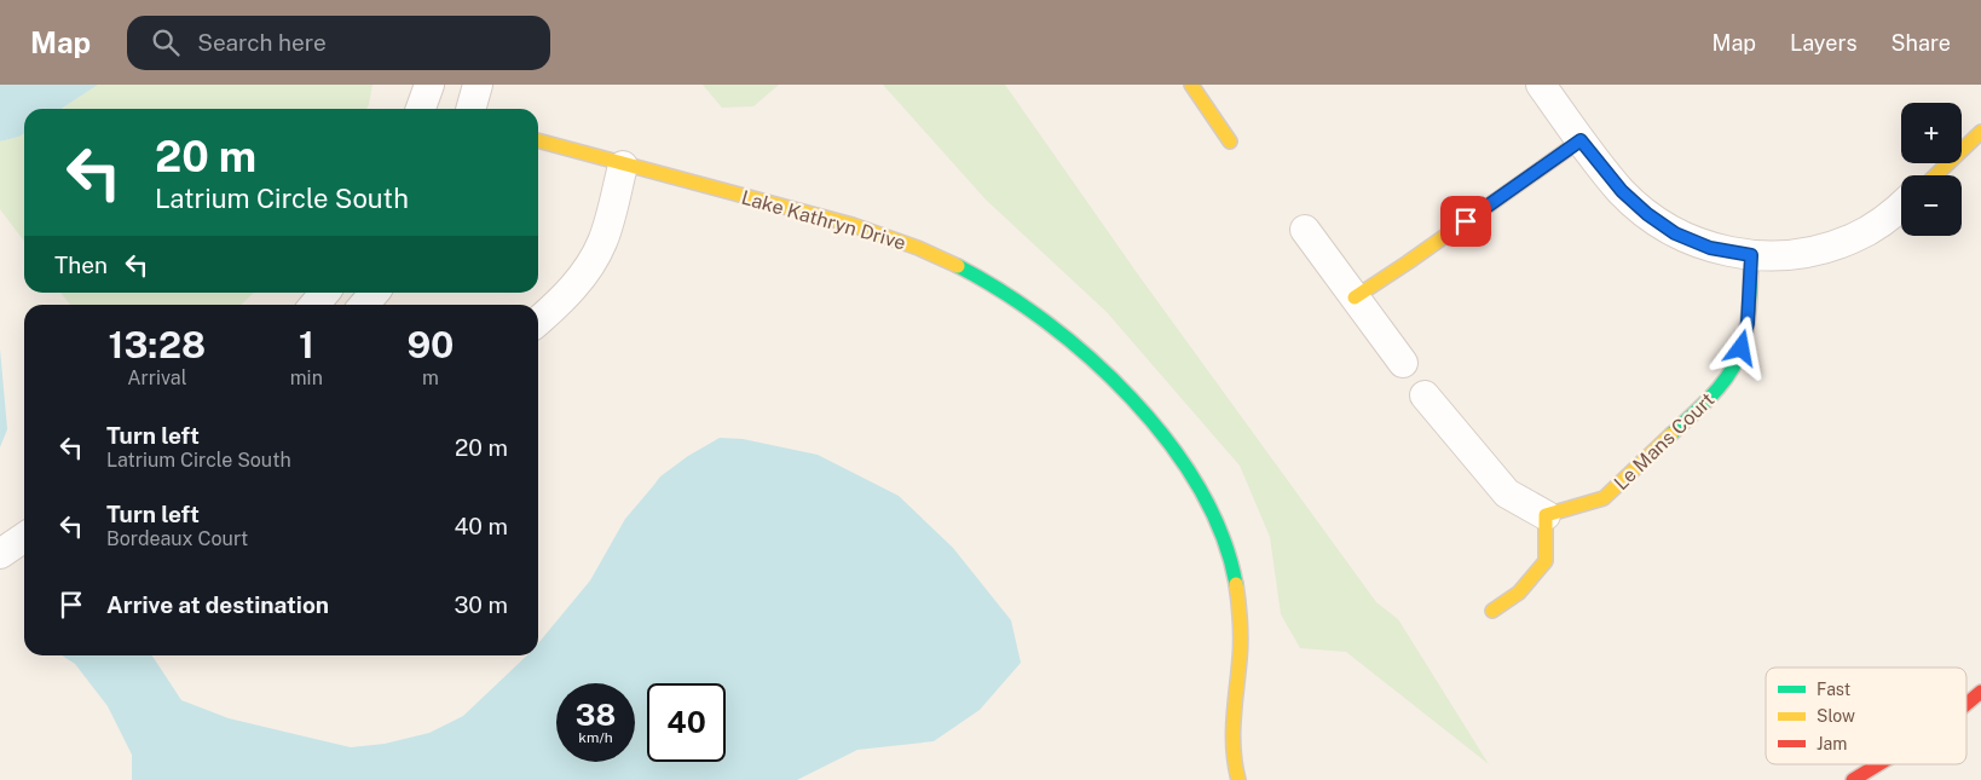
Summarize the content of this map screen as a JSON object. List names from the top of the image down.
{
  "streets": {
    "street": ["Lake Kathryn Drive", "Le Mans Court"]
  },
  "legend": ["Fast", "Slow", "Jam"],
  "page": {
    "header": "Map",
    "search": "Search here",
    "nav": ["Map", "Layers", "Share"],
    "map_buttons": ["+", "−"],
    "turn": ["20 m", "Latrium Circle South"],
    "then": "Then",
    "eta": [
      "13:28",
      "Arrival",
      "1",
      "min",
      "90",
      "m"
    ],
    "list": [
      {
        "name": "Turn left",
        "note": "Latrium Circle South",
        "value": "20 m"
      },
      {
        "name": "Turn left",
        "note": "Bordeaux Court",
        "value": "40 m"
      },
      {
        "name": "Arrive at destination",
        "value": "30 m"
      }
    ],
    "speed": "38 km/h",
    "limit": "40"
  }
}
